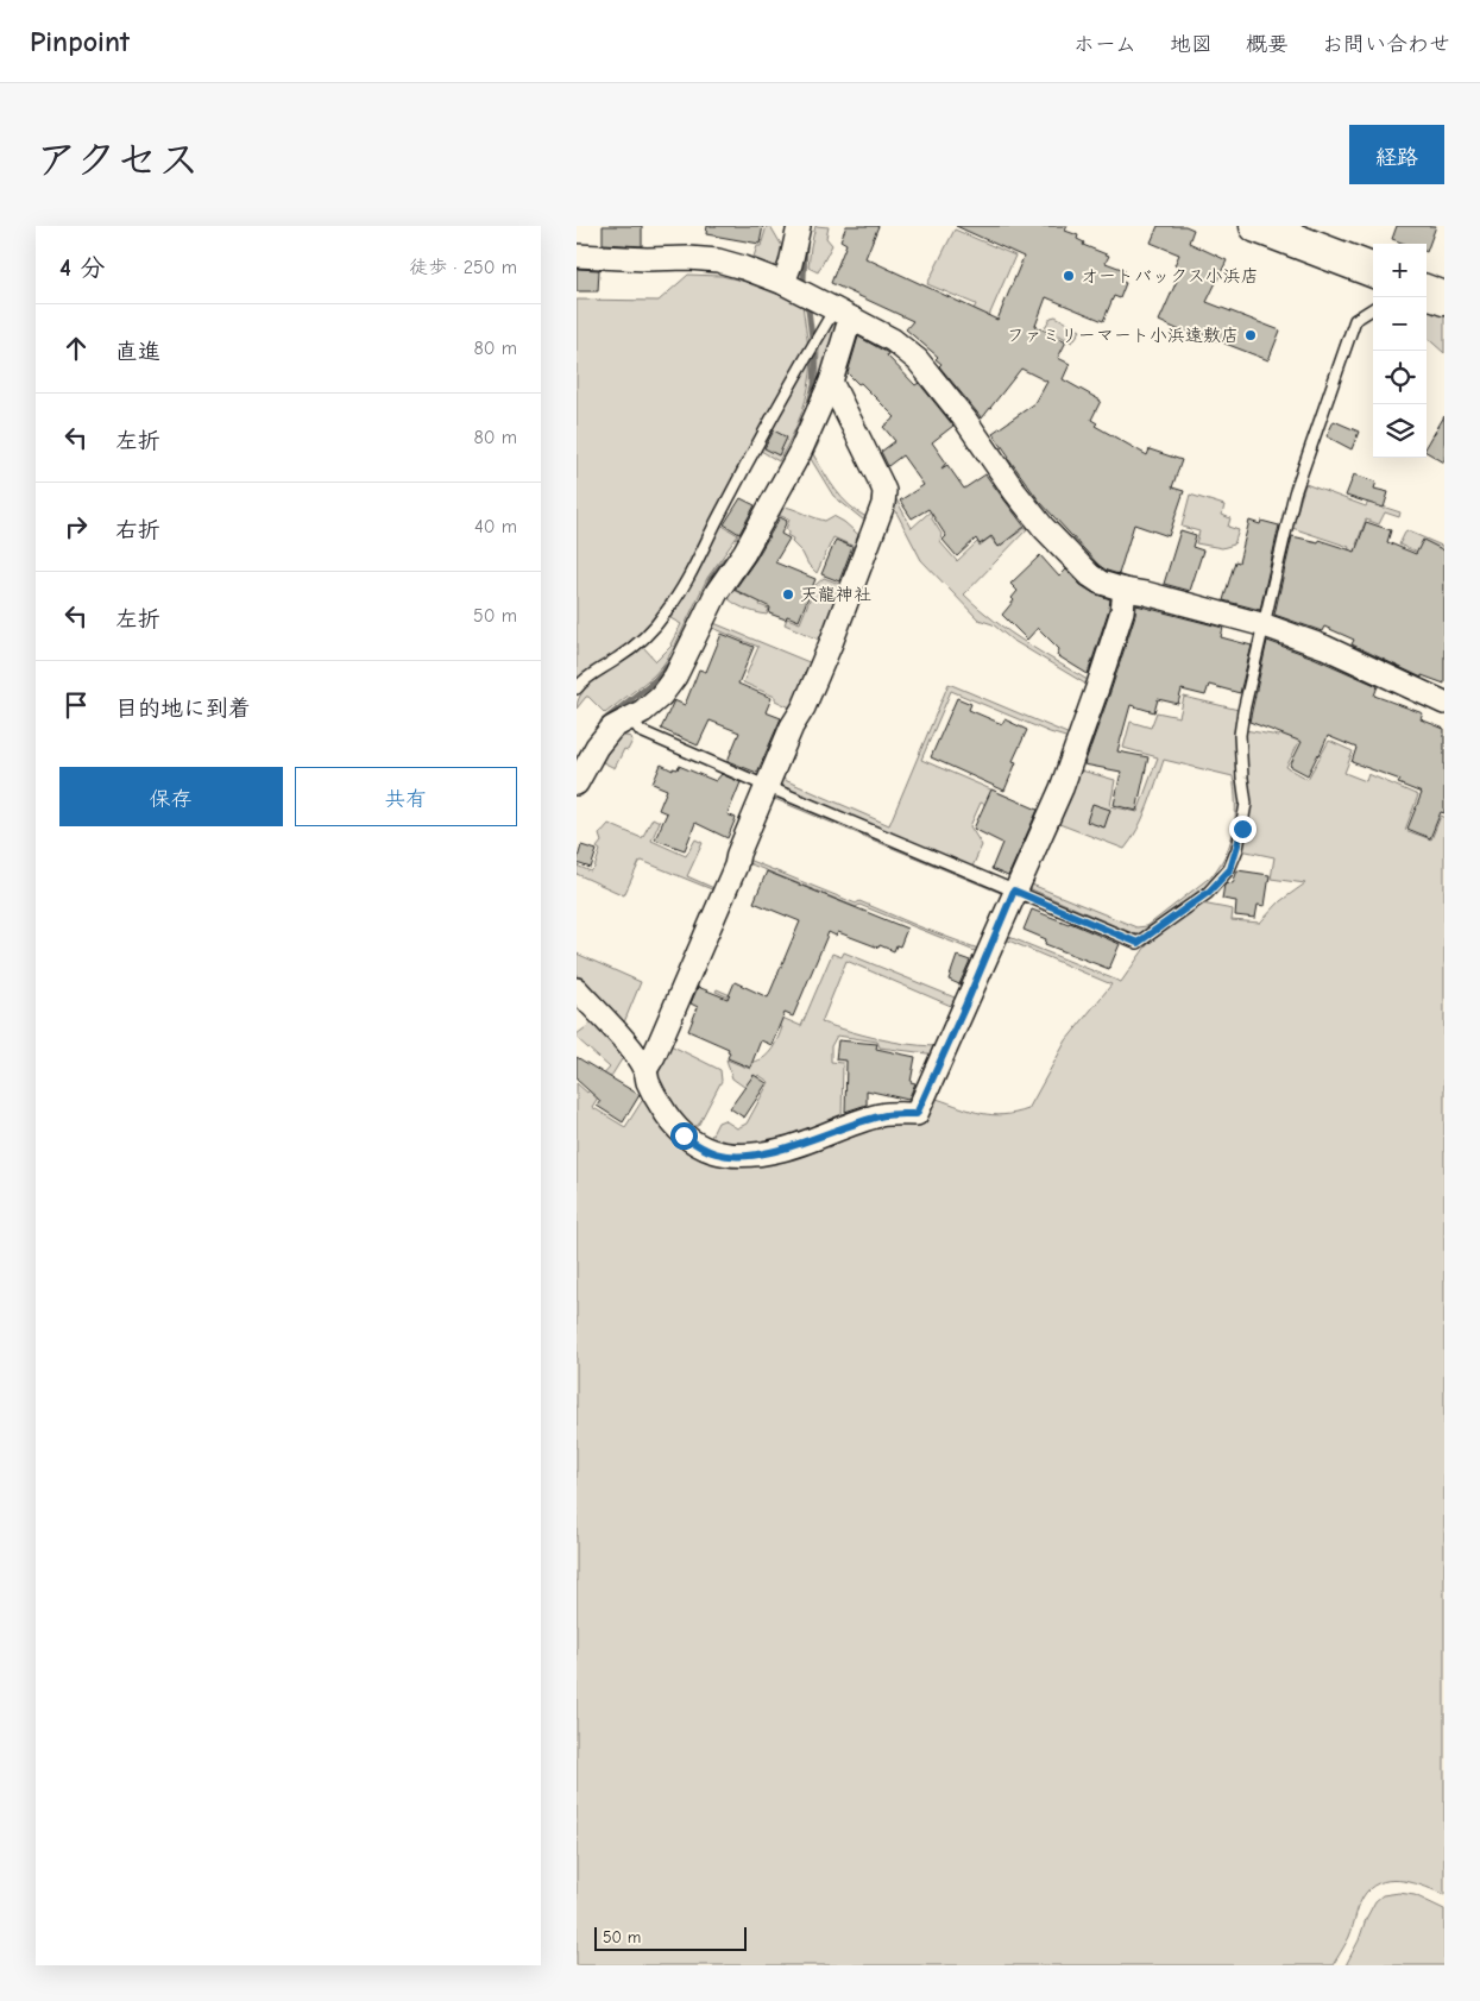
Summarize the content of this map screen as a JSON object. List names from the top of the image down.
{
  "places": ["オートバックス小浜店", "ファミリーマート小浜遠敷店", "天龍神社"],
  "scale_bar": "50 m",
  "page": {
    "header": "Pinpoint",
    "nav": [
      "ホーム",
      "地図",
      "概要",
      "お問い合わせ"
    ],
    "title": "アクセス",
    "buttons": [
      "経路",
      ["保存", "共有"]
    ],
    "heading": ["4 分", "徒歩 · 250 m"],
    "map_buttons": ["+", "−"],
    "list": [
      ["直進", "80 m"],
      ["左折", "80 m"],
      ["右折", "40 m"],
      ["左折", "50 m"],
      "目的地に到着"
    ],
    "scale": "50 m"
  }
}
